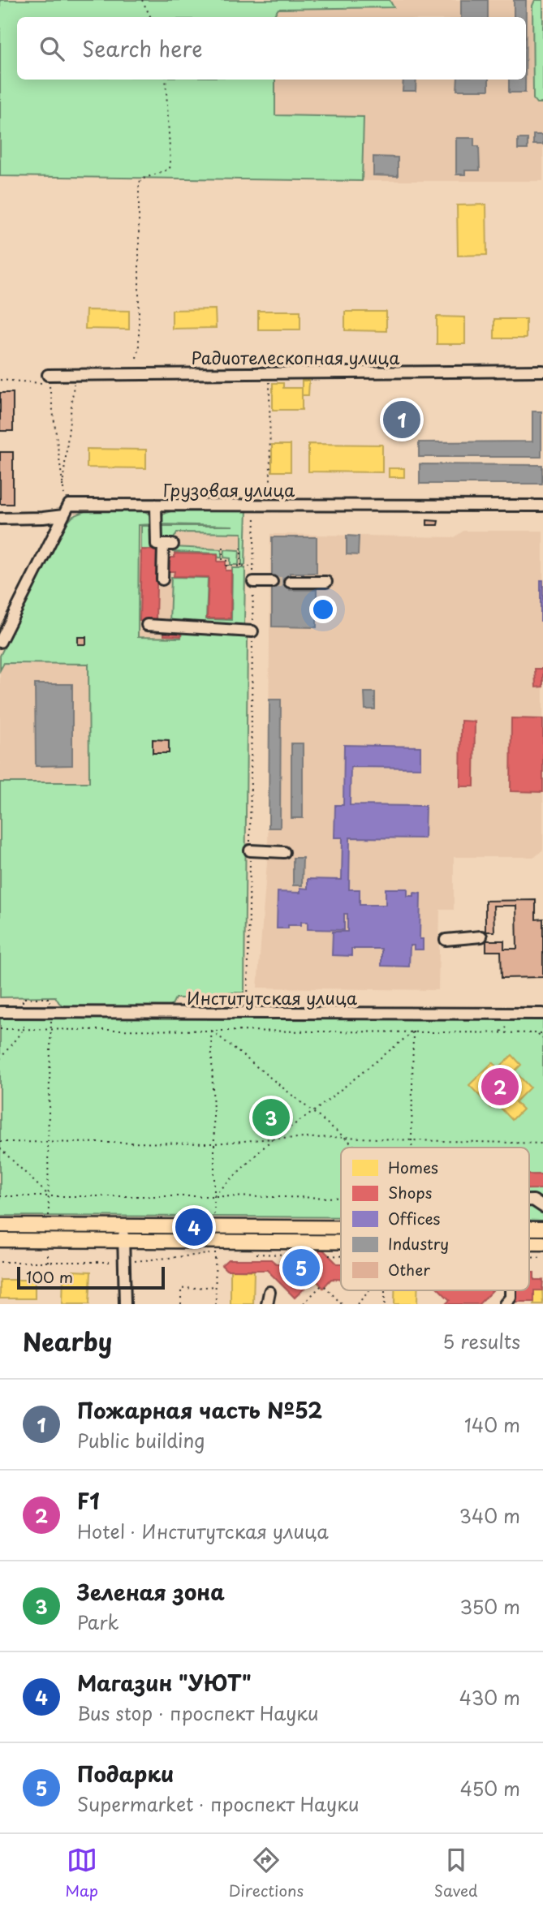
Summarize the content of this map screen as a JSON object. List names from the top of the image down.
{
  "streets": {
    "street": ["Радиотелескопная улица", "Грузовая улица", "Институтская улица"]
  },
  "legend": [
    "Homes",
    "Shops",
    "Offices",
    "Industry",
    "Other"
  ],
  "scale_bar": "100 m",
  "page": {
    "search": "Search here",
    "pins": [
      "1",
      "2",
      "3",
      "4",
      "5"
    ],
    "scale": "100 m",
    "heading": ["Nearby", "5 results"],
    "list": [
      {
        "mark": "1",
        "name": "Пожарная часть №52",
        "note": "Public building",
        "value": "140 m"
      },
      {
        "mark": "2",
        "name": "F1",
        "note": "Hotel · Институтская улица",
        "value": "340 m"
      },
      {
        "mark": "3",
        "name": "Зеленая зона",
        "note": "Park",
        "value": "350 m"
      },
      {
        "mark": "4",
        "name": "Магазин \"УЮТ\"",
        "note": "Bus stop · проспект Науки",
        "value": "430 m"
      },
      {
        "mark": "5",
        "name": "Подарки",
        "note": "Supermarket · проспект Науки",
        "value": "450 m"
      }
    ],
    "nav": ["Map", "Directions", "Saved"]
  }
}
